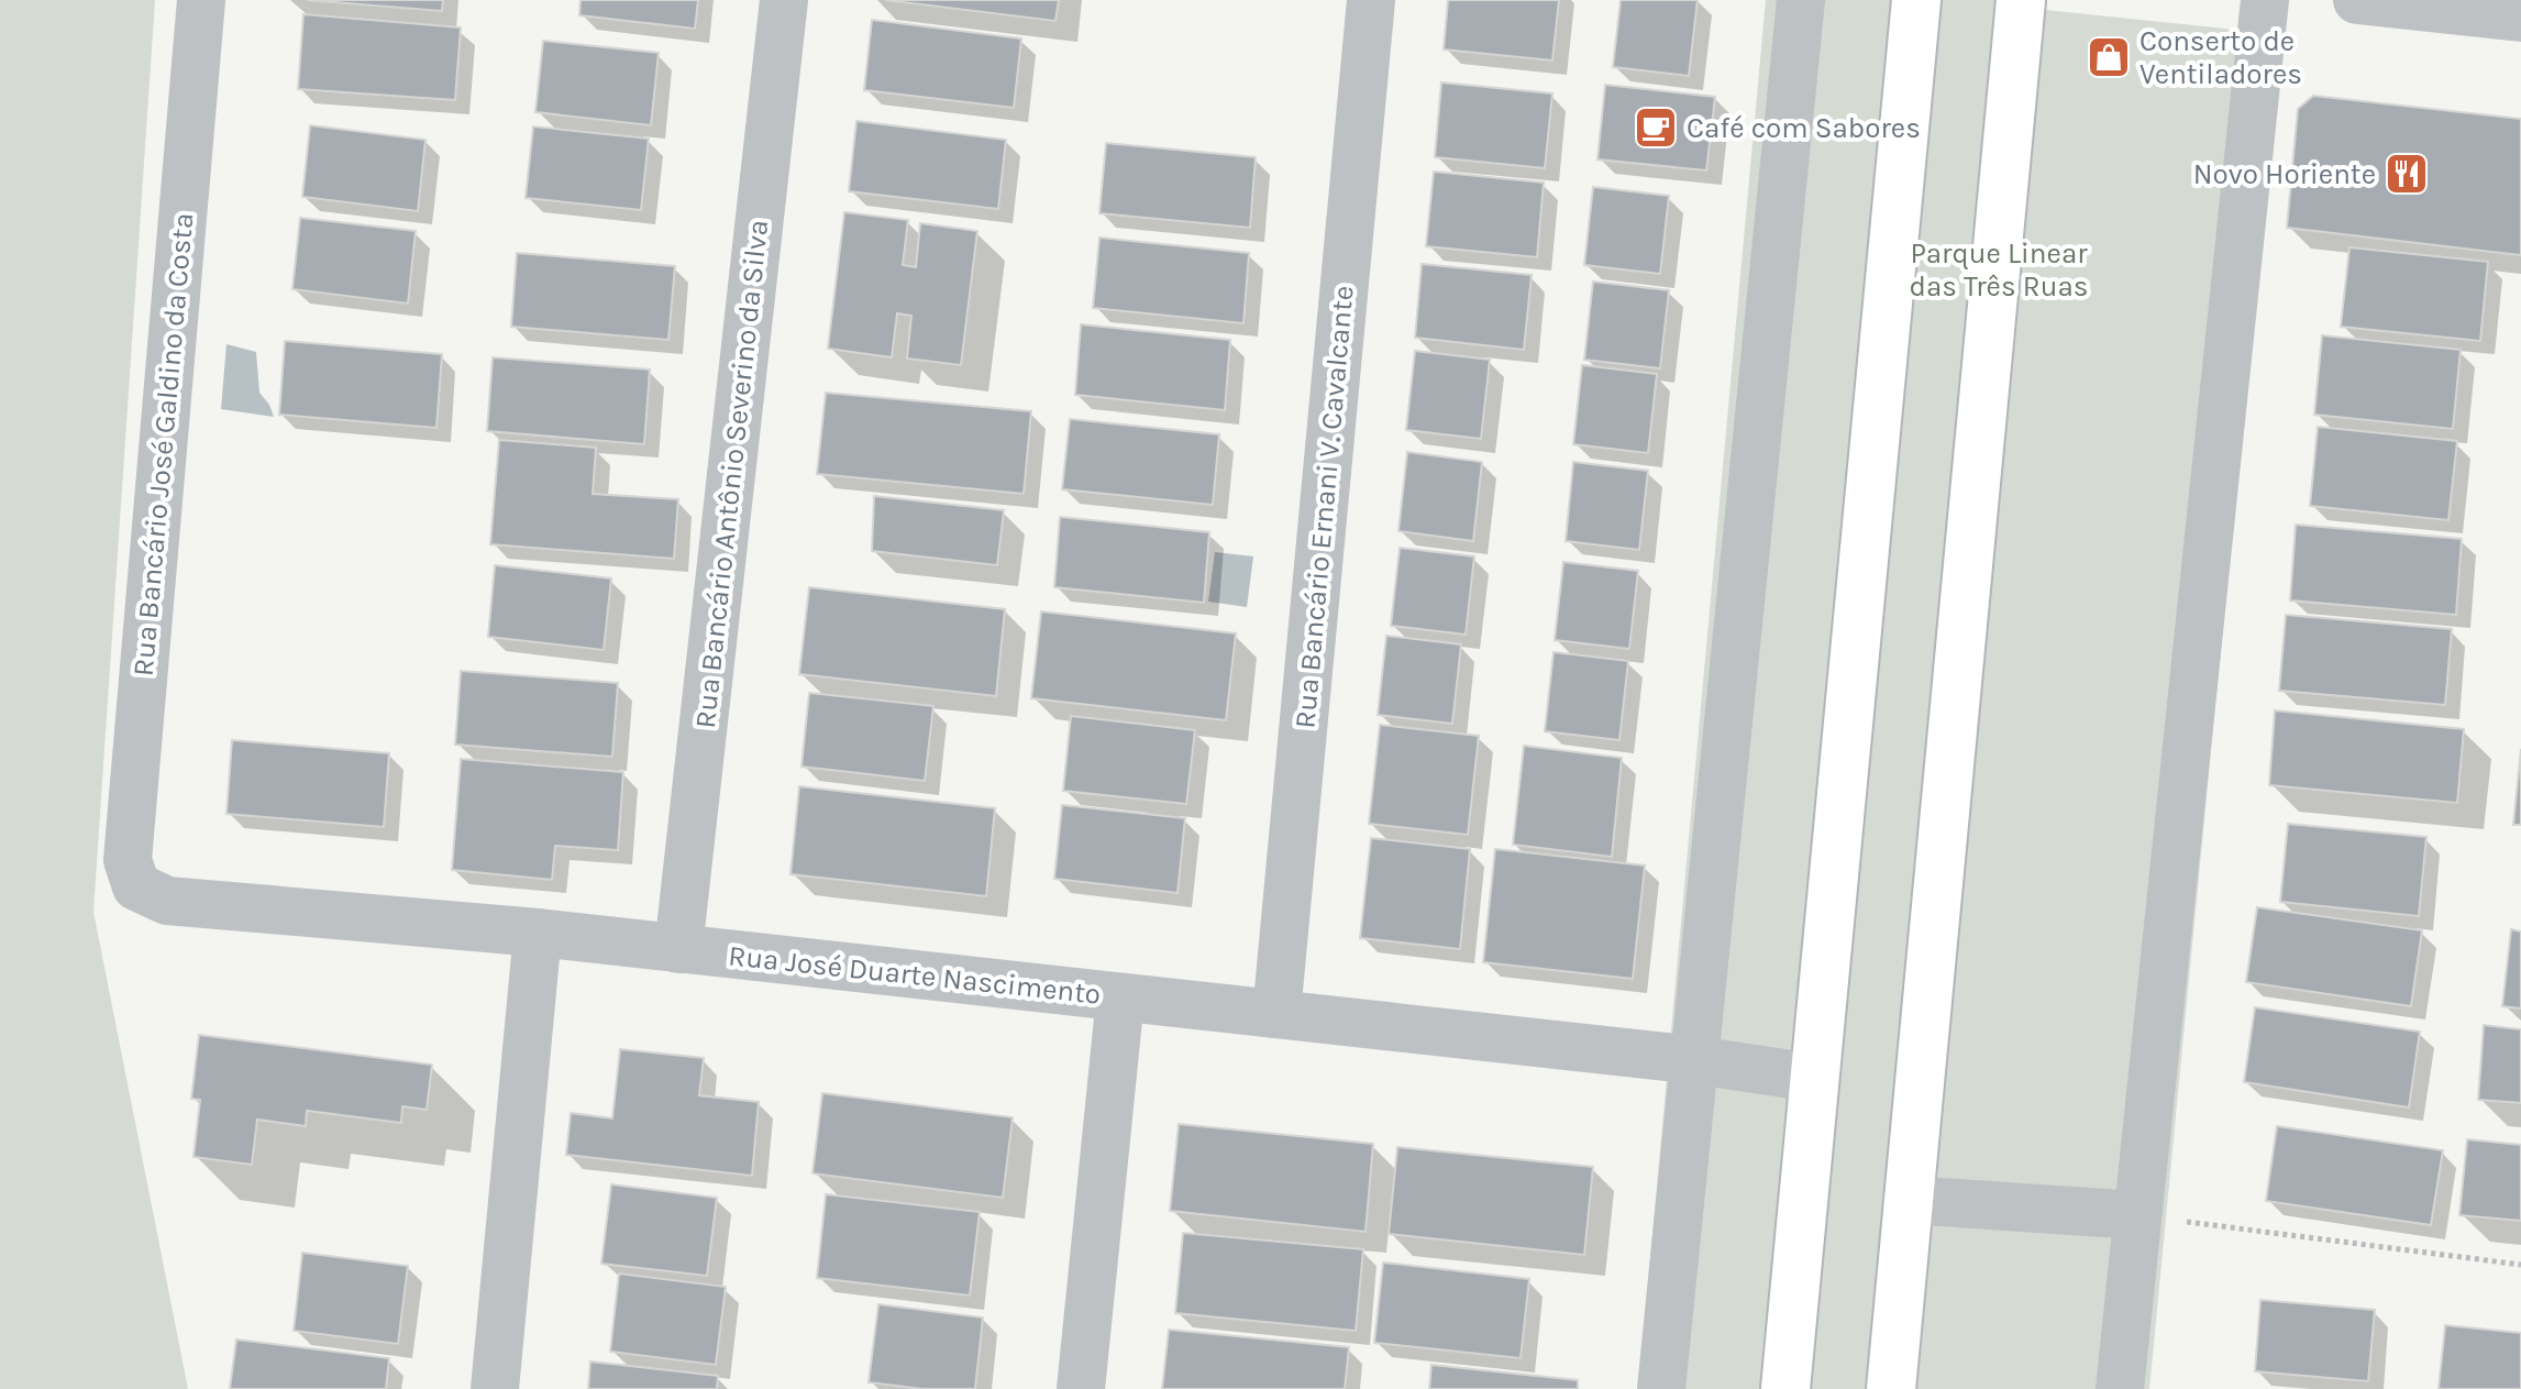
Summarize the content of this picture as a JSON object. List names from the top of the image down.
{
  "streets": {
    "street": [
      "Rua Bancário José Galdino da Costa",
      "Rua Bancário Antônio Severino da Silva",
      "Rua Bancário Ernani V. Cavalcante",
      "Rua José Duarte Nascimento"
    ]
  },
  "crossings": [
    ["Rua Bancário José Galdino da Costa", "Rua José Duarte Nascimento"],
    ["Rua Bancário Antônio Severino da Silva", "Rua José Duarte Nascimento"],
    ["Rua Bancário Ernani V. Cavalcante", "Rua José Duarte Nascimento"]
  ],
  "parks": ["Parque Linear das Três Ruas"],
  "places": {
    "shop": ["Conserto de Ventiladores"],
    "cafe": ["Café com Sabores"],
    "restaurant": ["Novo Horiente"]
  }
}
